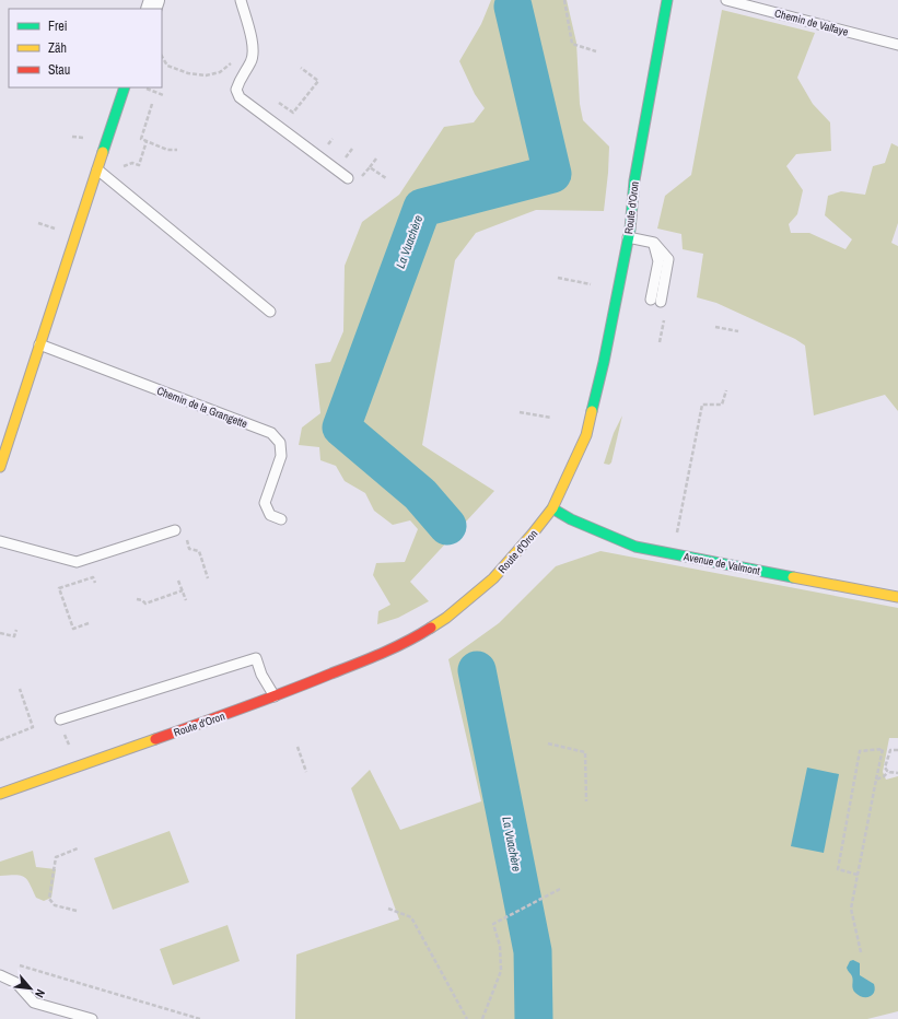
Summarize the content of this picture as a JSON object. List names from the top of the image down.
{
  "streets": {
    "main road": ["Route d'Oron", "Avenue de Valmont"],
    "lane": ["Chemin de Valfaye", "Chemin de la Grangette"]
  },
  "crossings": [
    ["Route d'Oron", "Avenue de Valmont"]
  ],
  "water": ["La Vuachère"],
  "legend": ["Frei", "Zäh", "Stau"],
  "north": "bottom right"
}
